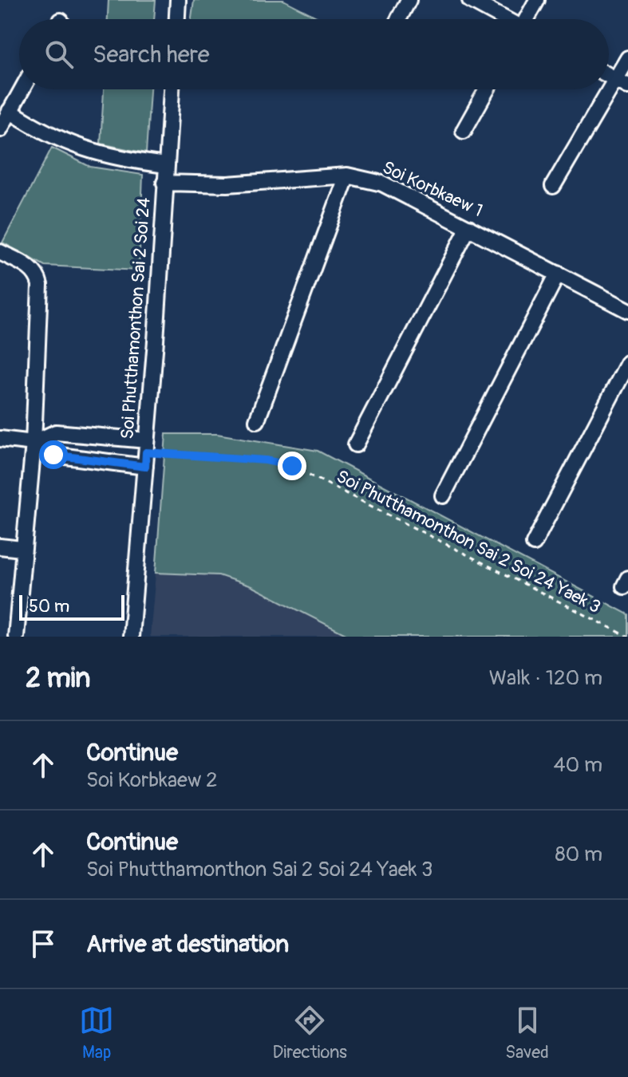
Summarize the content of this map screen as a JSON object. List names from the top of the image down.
{
  "streets": {
    "street": ["Soi Korbkaew 1", "Soi Phutthamonthon Sai 2 Soi 24"],
    "path": ["Soi Phutthamonthon Sai 2 Soi 24 Yaek 3"]
  },
  "crossings": [
    ["Soi Korbkaew 1", "Soi Phutthamonthon Sai 2 Soi 24"],
    ["Soi Phutthamonthon Sai 2 Soi 24", "Soi Phutthamonthon Sai 2 Soi 24 Yaek 3"]
  ],
  "scale_bar": "50 m",
  "page": {
    "search": "Search here",
    "scale": "50 m",
    "heading": ["2 min", "Walk · 120 m"],
    "list": [
      ["Continue", "Soi Korbkaew 2", "40 m"],
      ["Continue", "Soi Phutthamonthon Sai 2 Soi 24 Yaek 3", "80 m"],
      "Arrive at destination"
    ],
    "nav": ["Map", "Directions", "Saved"]
  }
}
